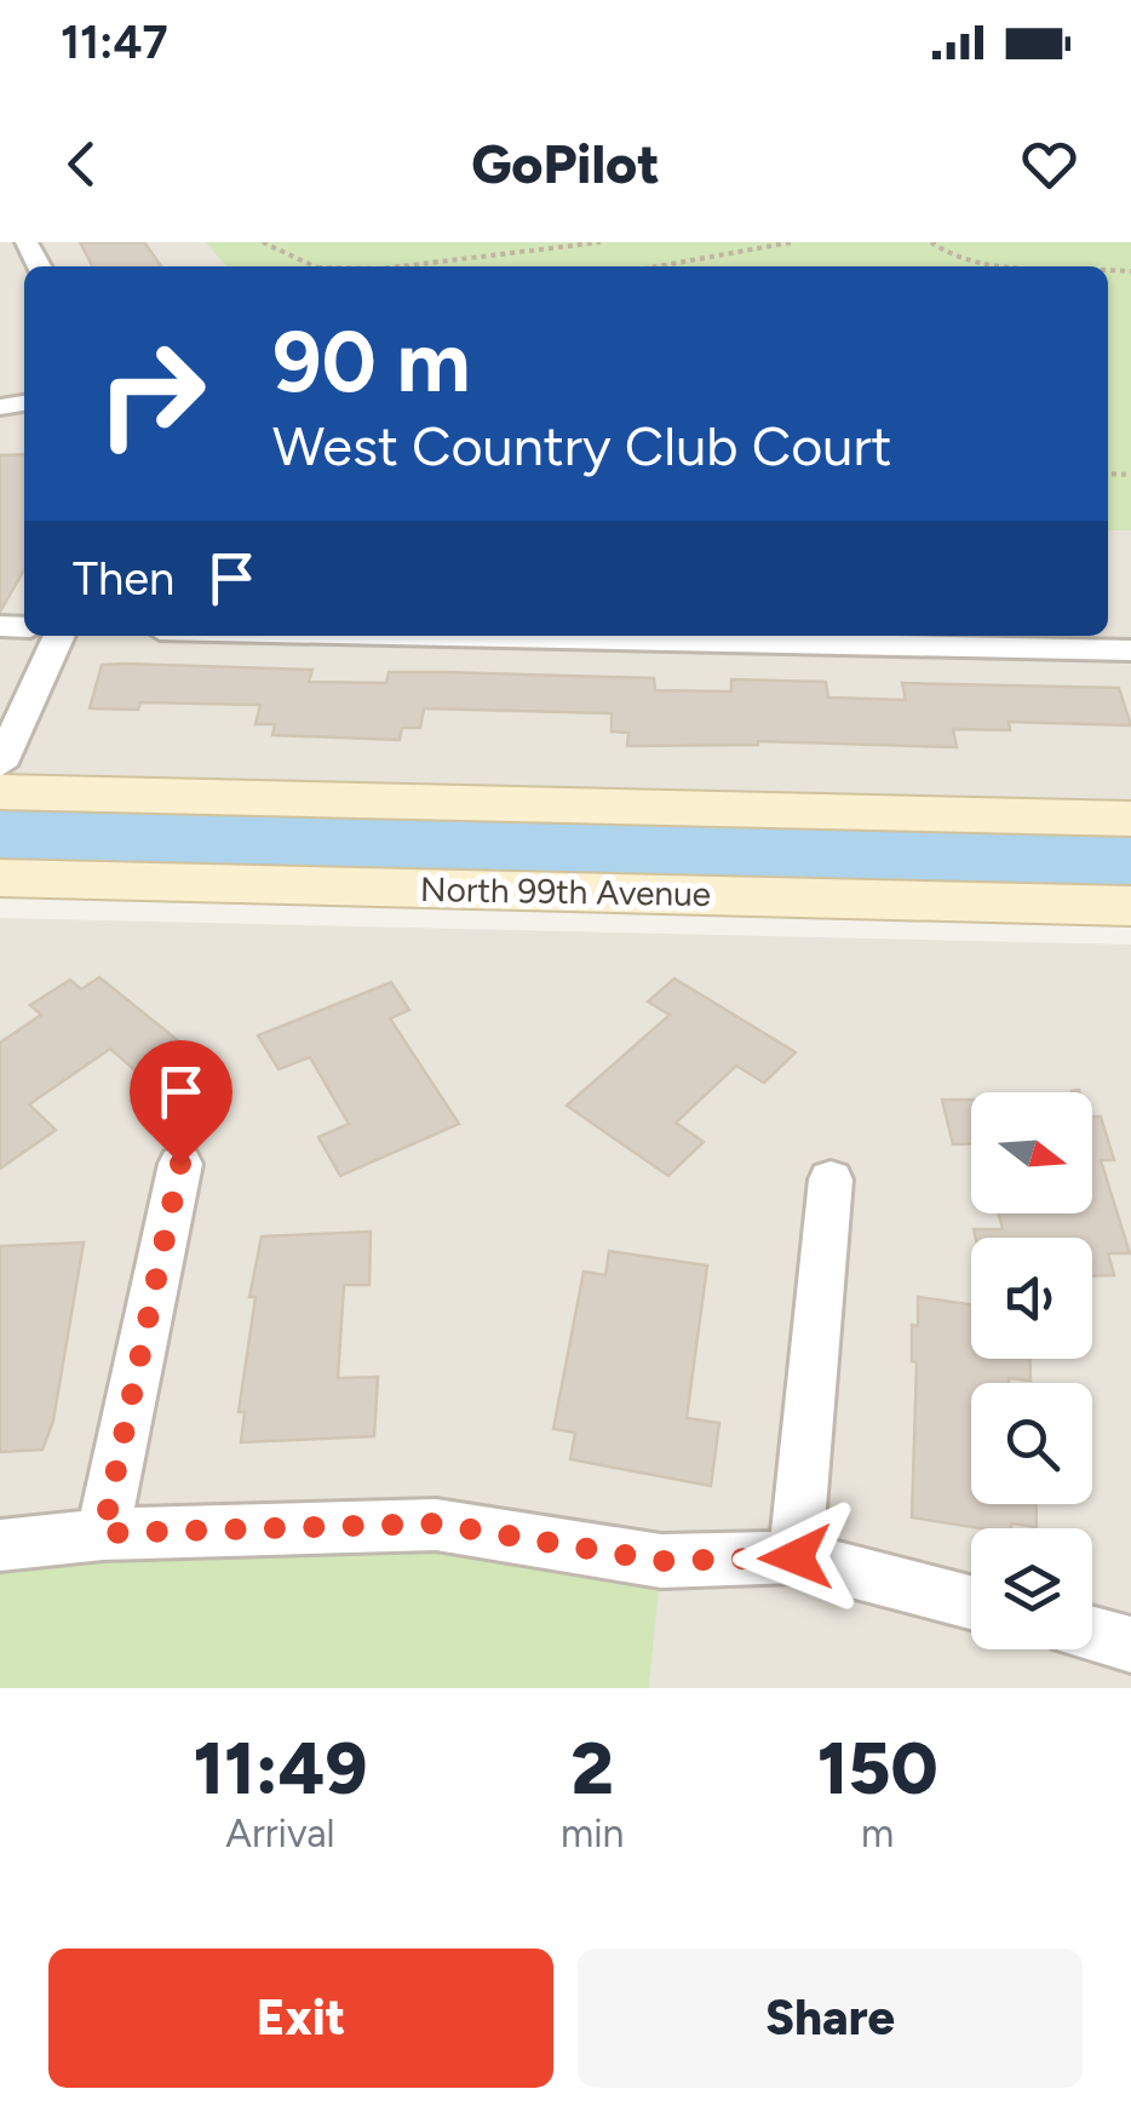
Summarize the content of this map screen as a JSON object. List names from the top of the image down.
{
  "streets": {
    "main road": ["North 99th Avenue"]
  },
  "north": "right",
  "page": {
    "status": "11:47",
    "header": "GoPilot",
    "turn": ["90 m", "West Country Club Court"],
    "then": "Then",
    "eta": [
      "11:49",
      "Arrival",
      "2",
      "min",
      "150",
      "m"
    ],
    "buttons": ["Exit", "Share"]
  }
}
